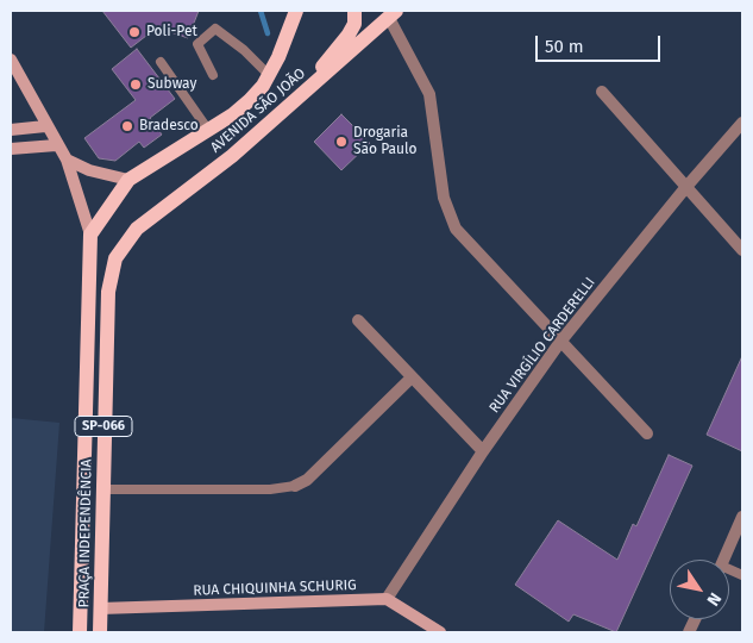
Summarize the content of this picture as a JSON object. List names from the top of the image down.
{
  "streets": {
    "main road": [
      "AVENIDA SÃO JOÃO",
      "SP-066",
      "PRAÇA INDEPENDÊNCIA",
      "RUA CHIQUINHA SCHURIG"
    ],
    "street": ["RUA VIRGÍLIO CARDERELLI"]
  },
  "crossings": [
    ["AVENIDA SÃO JOÃO", "PRAÇA INDEPENDÊNCIA"],
    ["RUA VIRGÍLIO CARDERELLI", "RUA CHIQUINHA SCHURIG"],
    ["PRAÇA INDEPENDÊNCIA", "RUA CHIQUINHA SCHURIG"]
  ],
  "places": [
    "Poli-Pet",
    "Subway",
    "Bradesco",
    "Drogaria São Paulo"
  ],
  "scale_bar": "50 m",
  "north": "bottom right"
}
